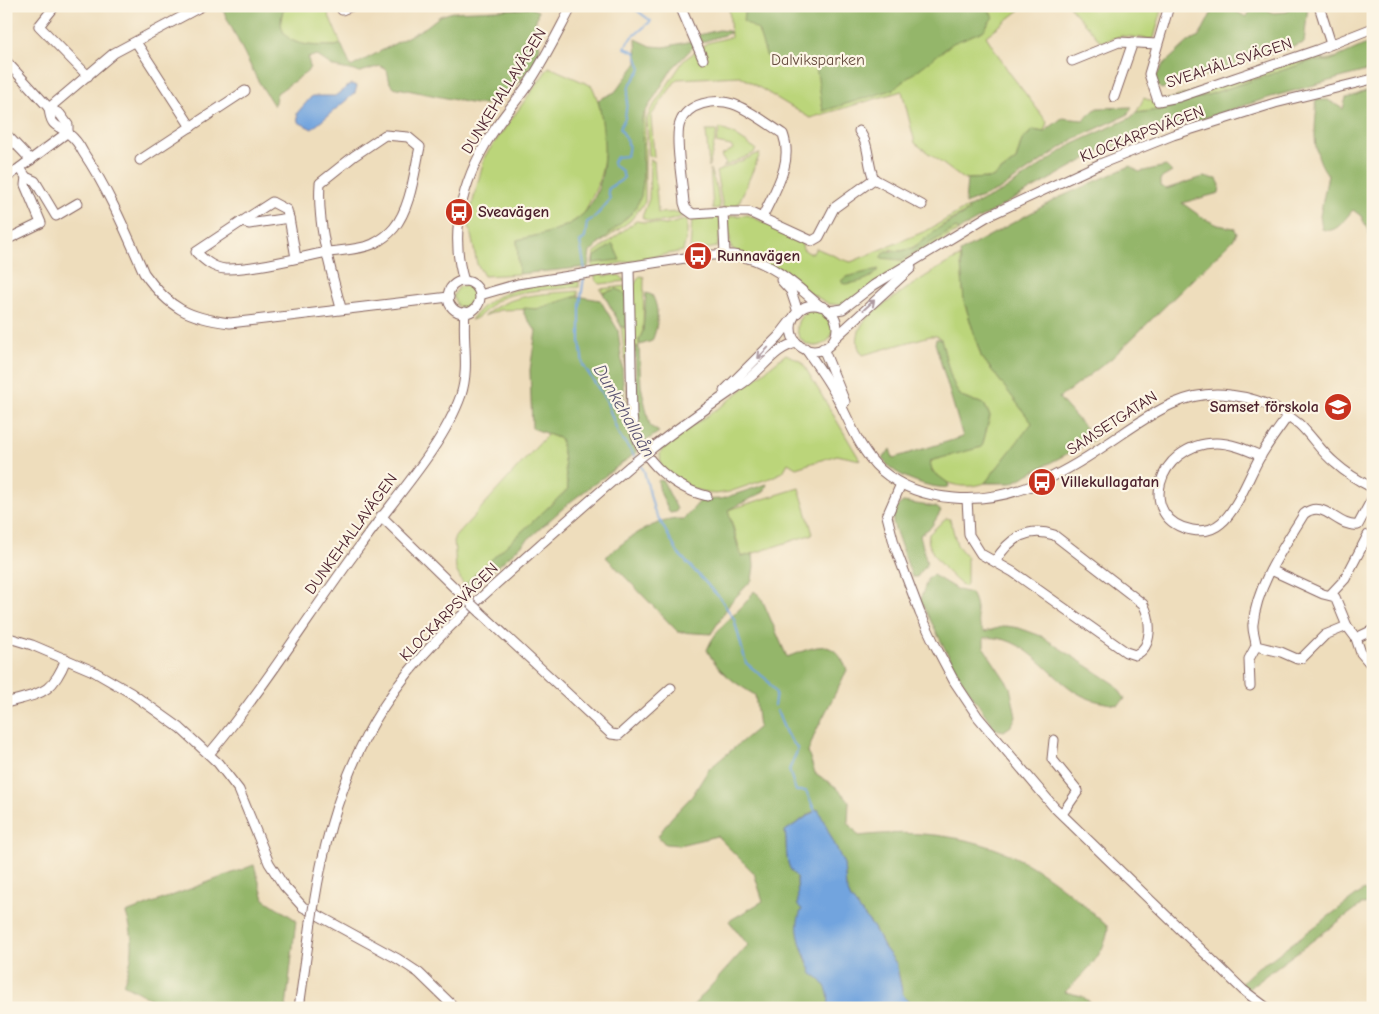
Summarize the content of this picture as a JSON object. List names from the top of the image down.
{
  "streets": {
    "street": [
      "SVEAHÄLLSVÄGEN",
      "DUNKEHALLAVÄGEN",
      "KLOCKARPSVÄGEN",
      "SAMSETGATAN"
    ]
  },
  "water": ["Dunkehallaån"],
  "parks": ["Dalviksparken"],
  "places": {
    "bus stop": ["Sveavägen", "Runnavägen", "Villekullagatan"],
    "school or university": ["Samset förskola"]
  }
}
